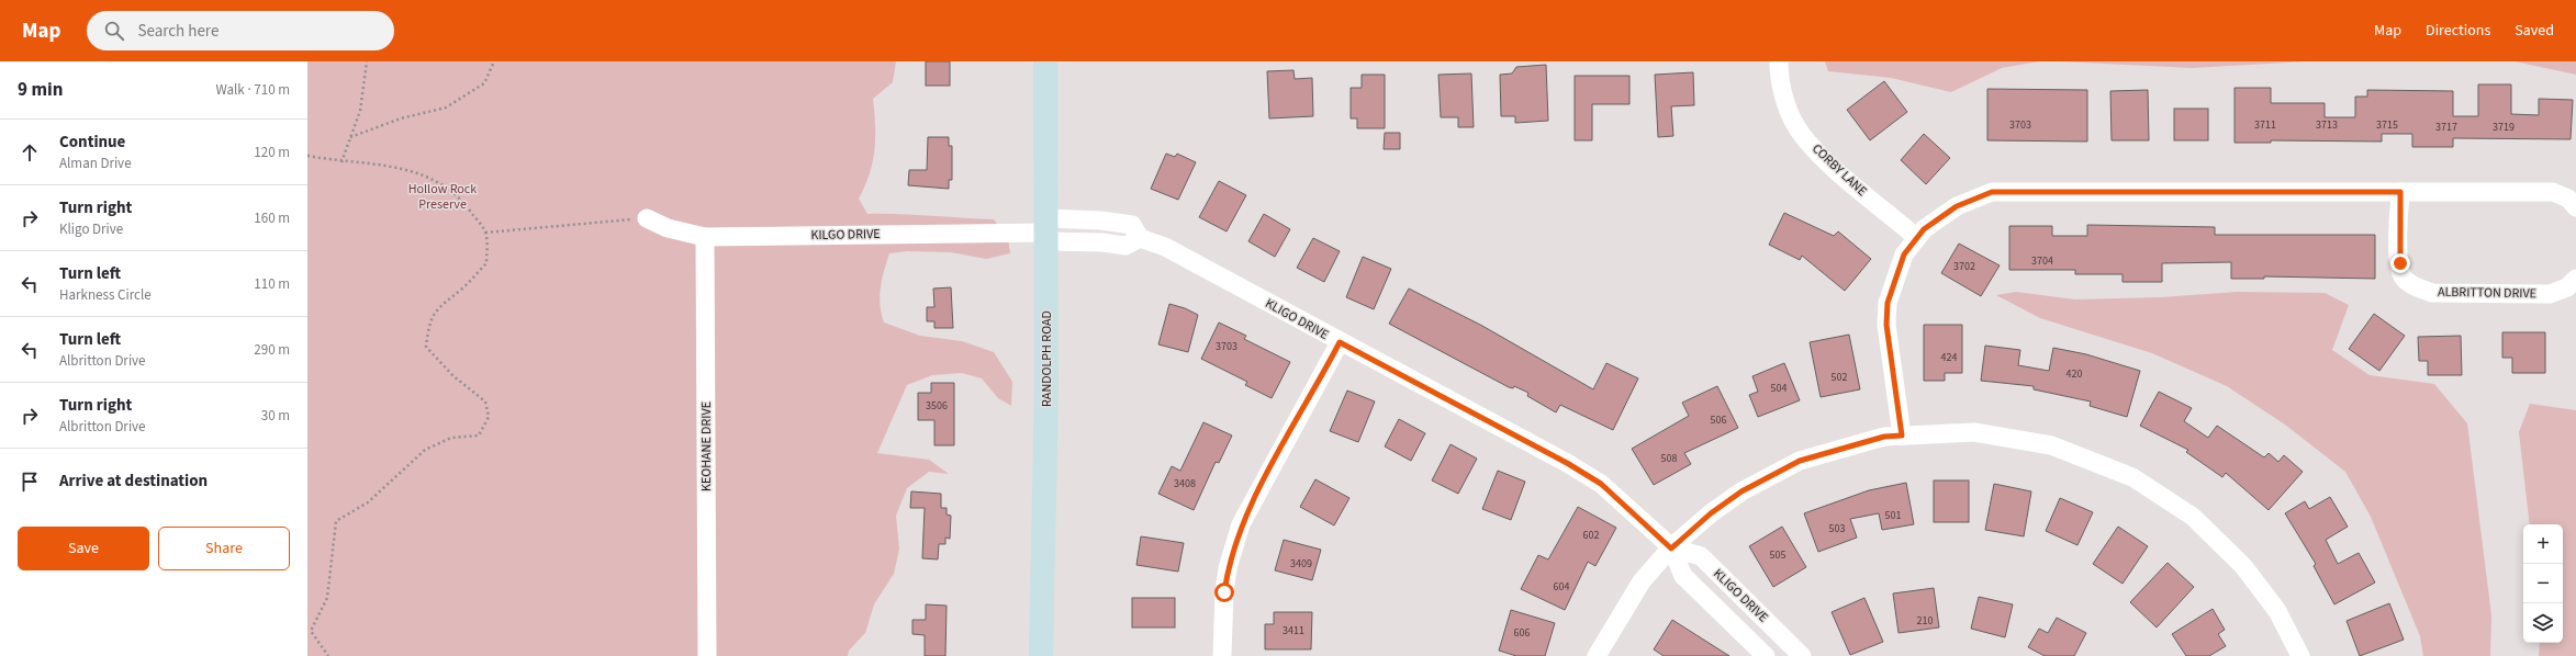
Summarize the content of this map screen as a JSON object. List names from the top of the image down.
{
  "streets": {
    "street": [
      "CORBY LANE",
      "KILGO DRIVE",
      "ALBRITTON DRIVE",
      "KLIGO DRIVE",
      "RANDOLPH ROAD",
      "KEOHANE DRIVE"
    ]
  },
  "crossings": [
    ["KILGO DRIVE", "KLIGO DRIVE"],
    ["KILGO DRIVE", "RANDOLPH ROAD"],
    ["KILGO DRIVE", "KEOHANE DRIVE"],
    ["KLIGO DRIVE", "RANDOLPH ROAD"]
  ],
  "parks": ["Hollow Rock Preserve"],
  "house_numbers": [
    "3703",
    "3711",
    "3713",
    "3715",
    "3717",
    "3719",
    "3704",
    "3702",
    "3703",
    "424",
    "420",
    "502",
    "504",
    "3506",
    "506",
    "508",
    "3408",
    "501",
    "503",
    "602",
    "505",
    "3409",
    "604",
    "210",
    "3411",
    "606"
  ],
  "page": {
    "header": "Map",
    "search": "Search here",
    "nav": ["Map", "Directions", "Saved"],
    "heading": ["9 min", "Walk · 710 m"],
    "list": [
      ["Continue", "Alman Drive", "120 m"],
      ["Turn right", "Kligo Drive", "160 m"],
      ["Turn left", "Harkness Circle", "110 m"],
      ["Turn left", "Albritton Drive", "290 m"],
      ["Turn right", "Albritton Drive", "30 m"],
      "Arrive at destination"
    ],
    "buttons": ["Save", "Share"],
    "map_buttons": ["+", "−"]
  }
}
